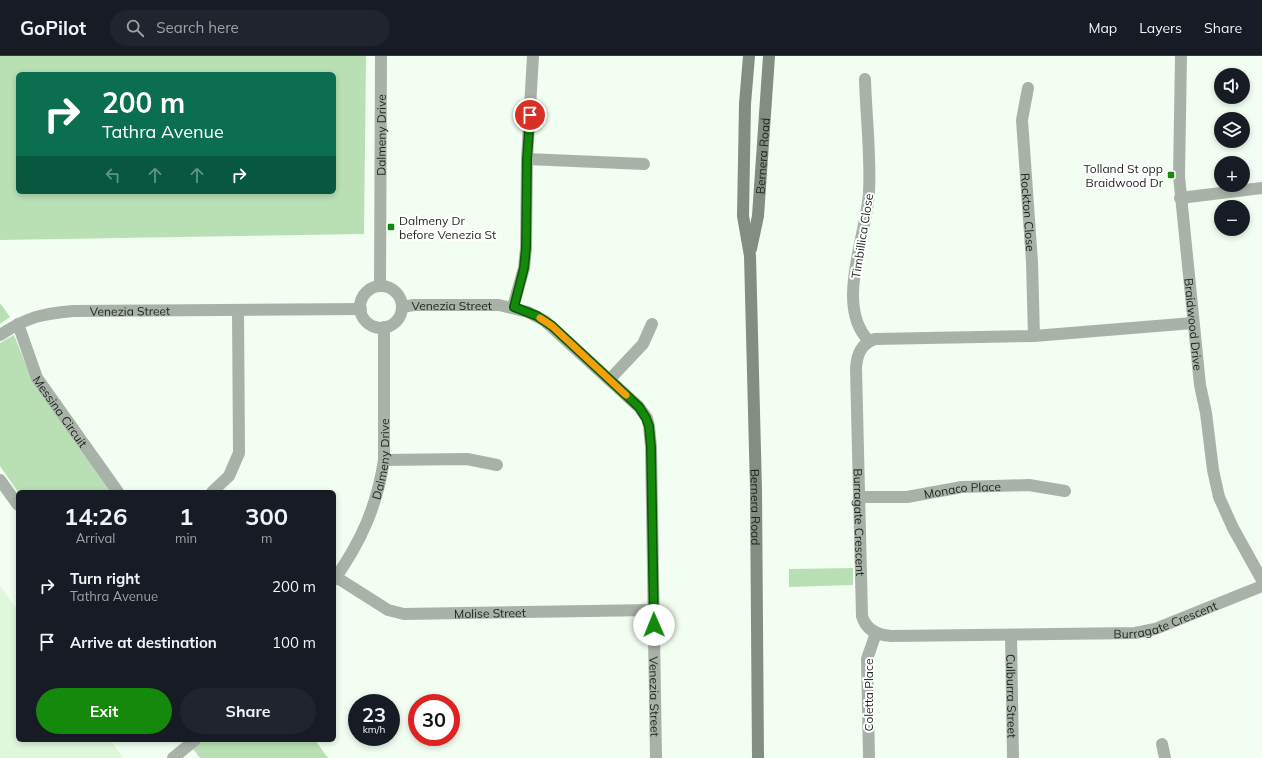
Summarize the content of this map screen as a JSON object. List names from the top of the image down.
{
  "streets": {
    "main road": ["Bernera Road"],
    "street": [
      "Dalmeny Drive",
      "Rockton Close",
      "Timbillica Close",
      "Venezia Street",
      "Braidwood Drive",
      "Messina Circuit",
      "Monaco Place",
      "Burragate Crescent",
      "Molise Street",
      "Coletta Place",
      "Culburra Street"
    ]
  },
  "crossings": [
    ["Dalmeny Drive", "Venezia Street"],
    ["Timbillica Close", "Burragate Crescent"],
    ["Venezia Street", "Messina Circuit"],
    ["Venezia Street", "Molise Street"],
    ["Monaco Place", "Burragate Crescent"],
    ["Burragate Crescent", "Coletta Place"],
    ["Burragate Crescent", "Culburra Street"]
  ],
  "places": {
    "transit": ["Tolland St opp Braidwood Dr", "Dalmeny Dr before Venezia St"]
  },
  "page": {
    "header": "GoPilot",
    "search": "Search here",
    "nav": ["Map", "Layers", "Share"],
    "map_buttons": ["+", "−"],
    "turn": ["200 m", "Tathra Avenue"],
    "eta": [
      "14:26",
      "Arrival",
      "1",
      "min",
      "300",
      "m"
    ],
    "list": [
      {
        "name": "Turn right",
        "note": "Tathra Avenue",
        "value": "200 m"
      },
      {
        "name": "Arrive at destination",
        "value": "100 m"
      }
    ],
    "buttons": ["Exit", "Share"],
    "speed": "23 km/h",
    "limit": "30"
  }
}
